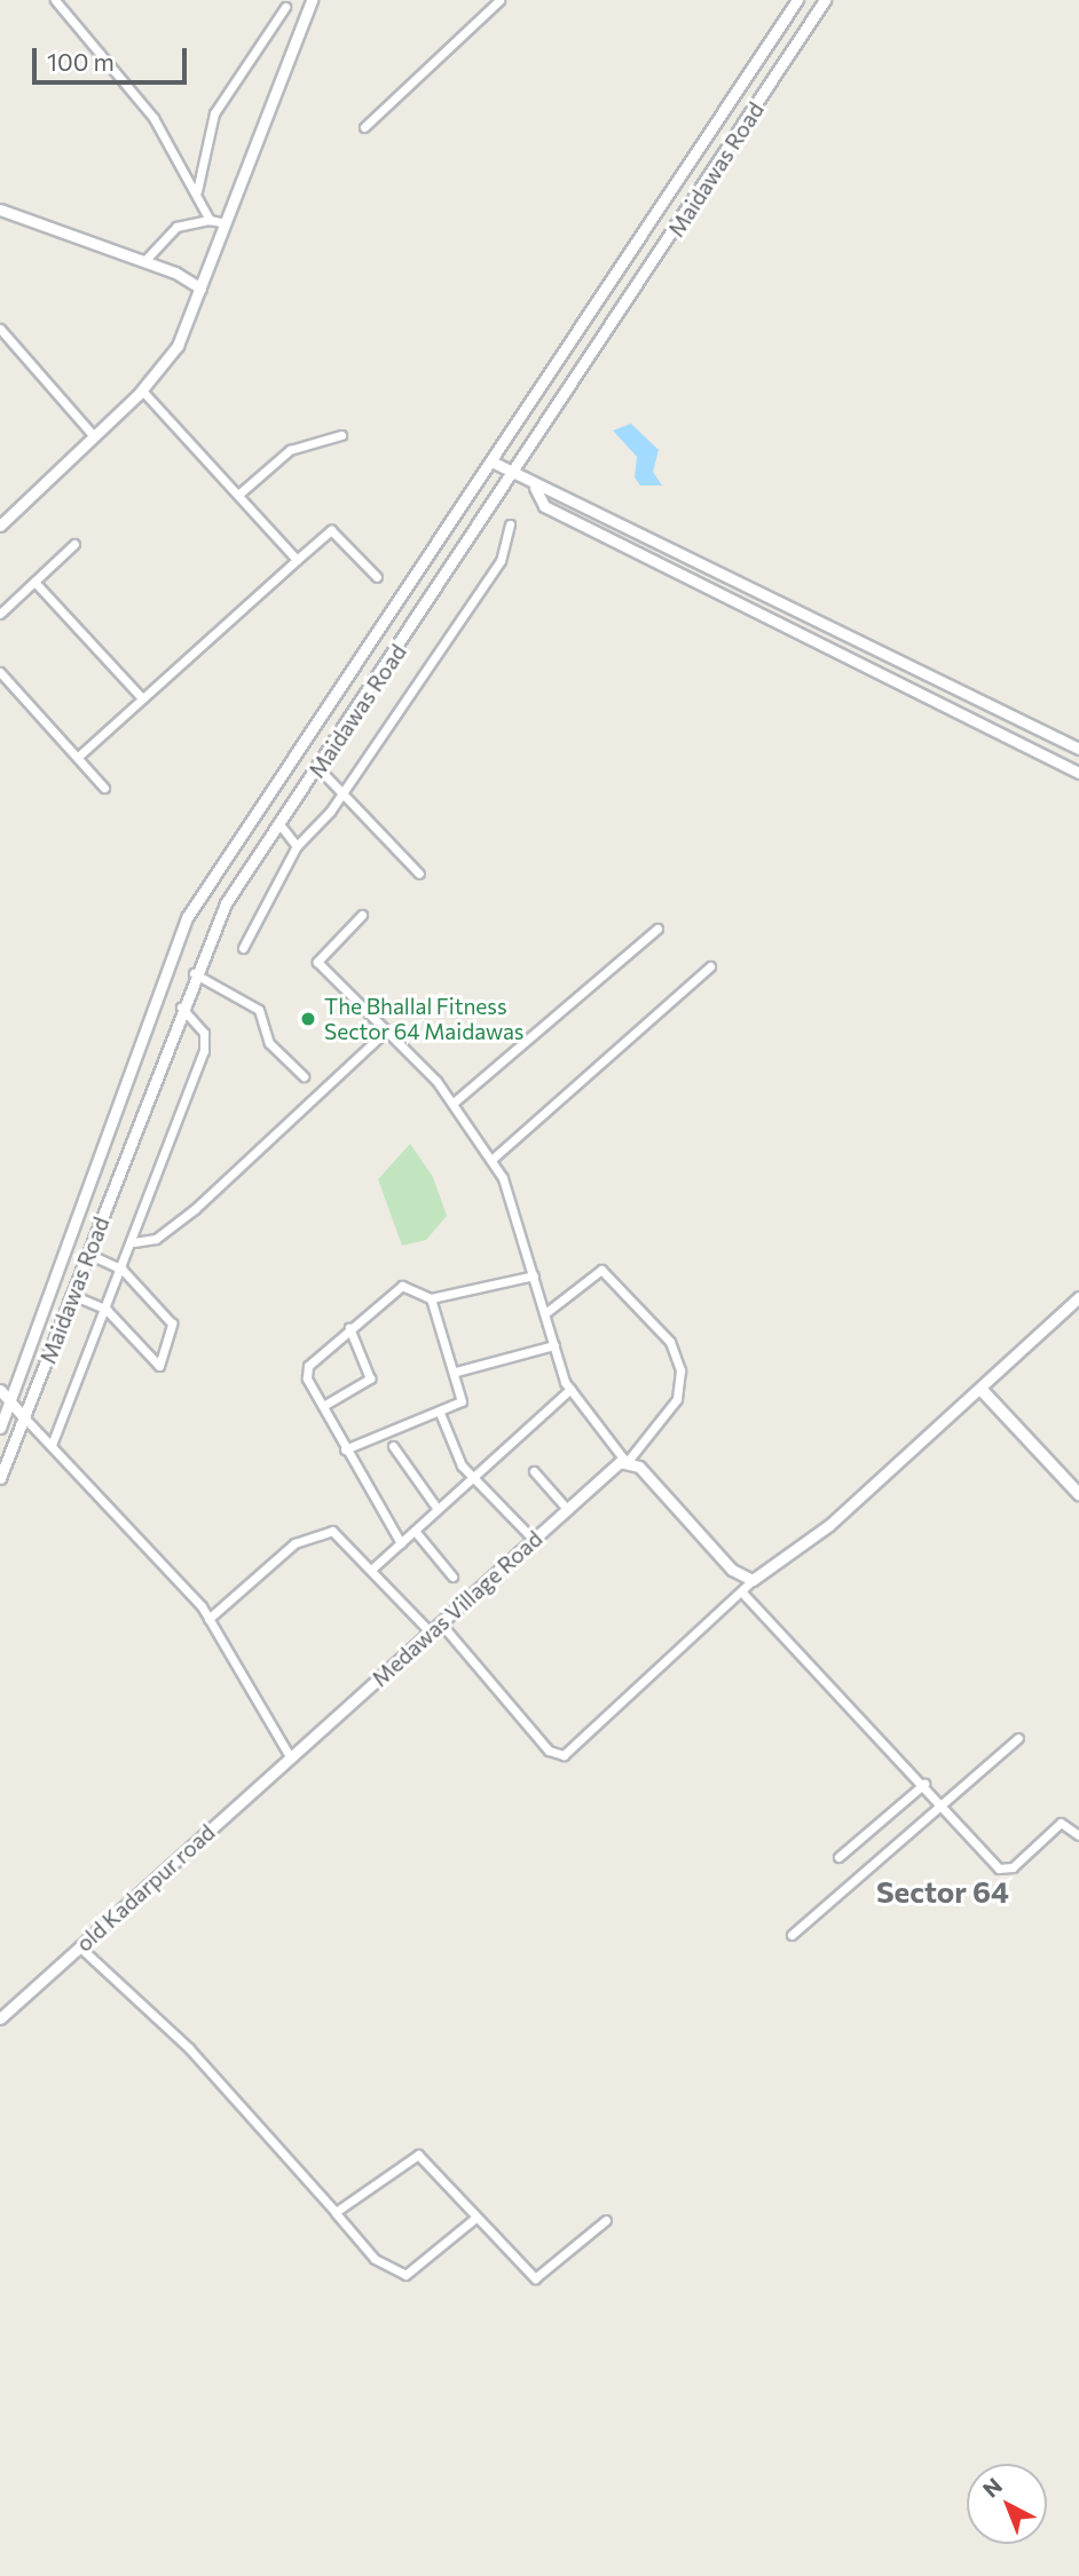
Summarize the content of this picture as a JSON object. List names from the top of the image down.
{
  "streets": {
    "street": ["Maidawas Road", "Medawas Village Road", "old Kadarpur road"]
  },
  "crossings": [
    ["Medawas Village Road", "old Kadarpur road"]
  ],
  "districts": ["Sector 64"],
  "places": ["The Bhallal Fitness Sector 64 Maidawas"],
  "scale_bar": "100 m",
  "north": "top left"
}
